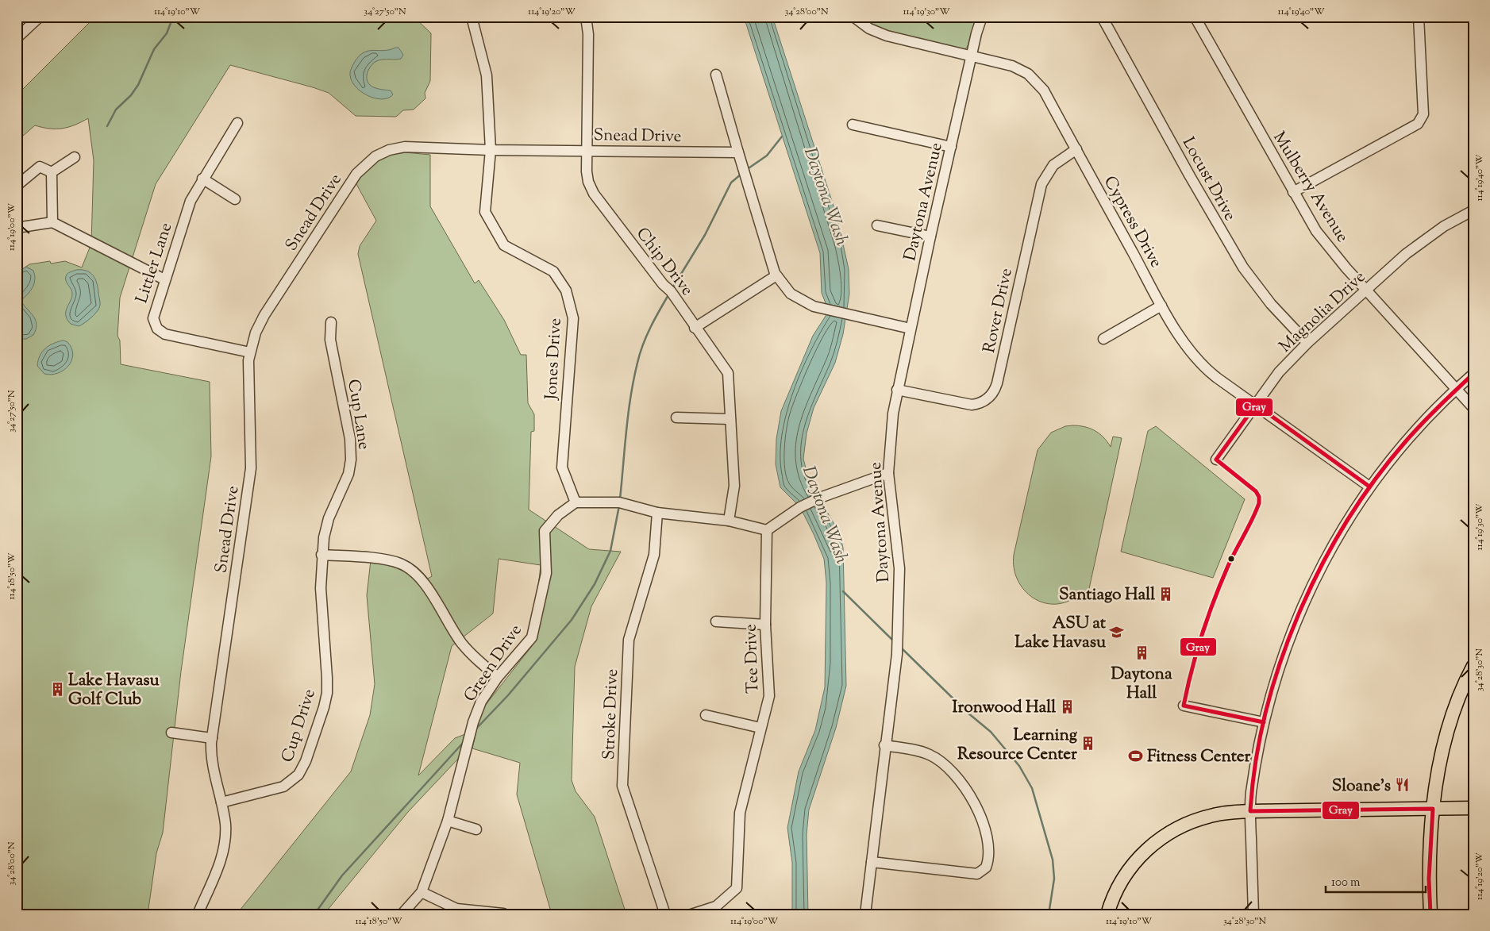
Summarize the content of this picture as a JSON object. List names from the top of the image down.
{
  "streets": {
    "street": [
      "Snead Drive",
      "Locust Drive",
      "Mulberry Avenue",
      "Daytona Avenue",
      "Cypress Drive",
      "Chip Drive",
      "Littler Lane",
      "Rover Drive",
      "Magnolia Drive",
      "Jones Drive",
      "Cup Lane",
      "Tee Drive",
      "Green Drive",
      "Stroke Drive",
      "Cup Drive"
    ]
  },
  "crossings": [
    ["Snead Drive", "Chip Drive"],
    ["Snead Drive", "Littler Lane"],
    ["Snead Drive", "Jones Drive"],
    ["Snead Drive", "Cup Drive"],
    ["Locust Drive", "Magnolia Drive"],
    ["Mulberry Avenue", "Magnolia Drive"],
    ["Daytona Avenue", "Cypress Drive"],
    ["Daytona Avenue", "Rover Drive"],
    ["Cypress Drive", "Rover Drive"],
    ["Cypress Drive", "Magnolia Drive"],
    ["Jones Drive", "Green Drive"],
    ["Cup Lane", "Cup Drive"]
  ],
  "water": ["Daytona Wash"],
  "places": {
    "building": [
      "Santiago Hall",
      "Daytona Hall",
      "Lake Havasu Golf Club",
      "Ironwood Hall",
      "Learning Resource Center"
    ],
    "school or university": ["ASU at Lake Havasu"],
    "sports": ["Fitness Center"],
    "restaurant": ["Sloane's"]
  },
  "lines": ["transit line Gray"],
  "scale_bar": "100 m",
  "coordinates": [
    "114°19'10\"W",
    "34°27'50\"N",
    "114°19'20\"W",
    "34°28'00\"N",
    "114°19'30\"W",
    "114°19'40\"W",
    "114°19'00\"W",
    "114°18'50\"W",
    "34°28'30\"N"
  ]
}
